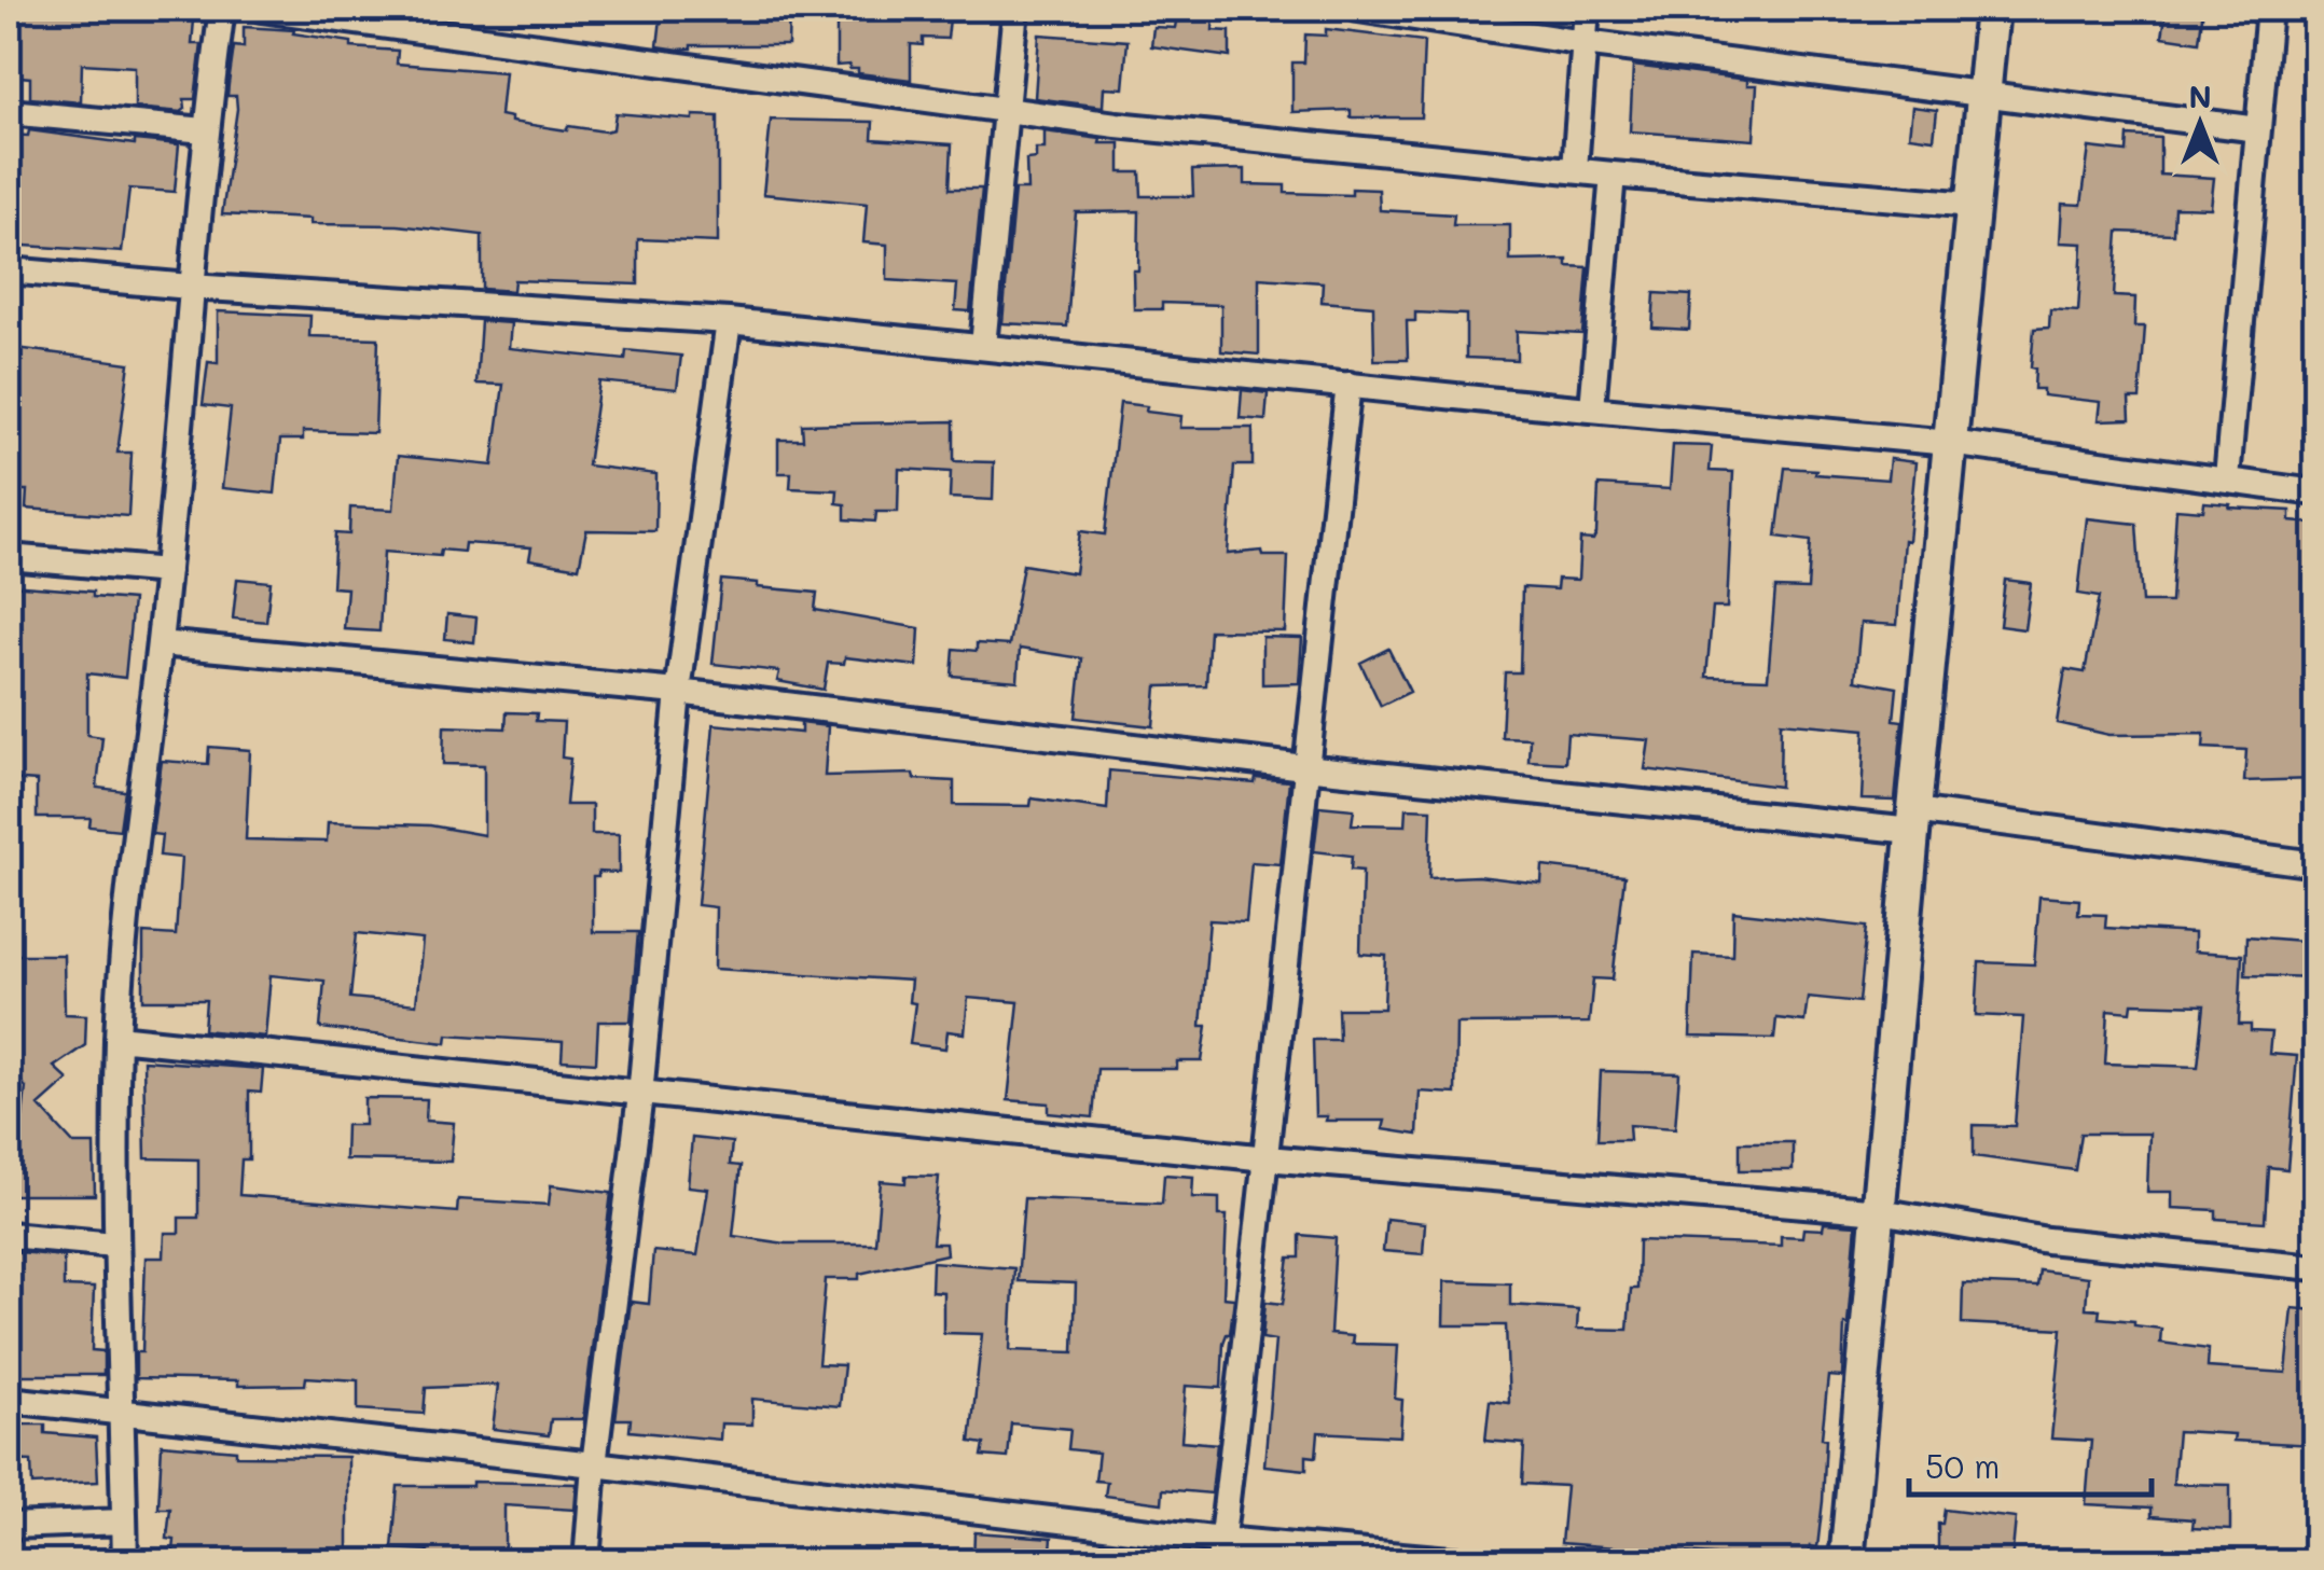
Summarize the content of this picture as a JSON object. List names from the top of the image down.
{
  "scale_bar": "50 m",
  "north": "top"
}
